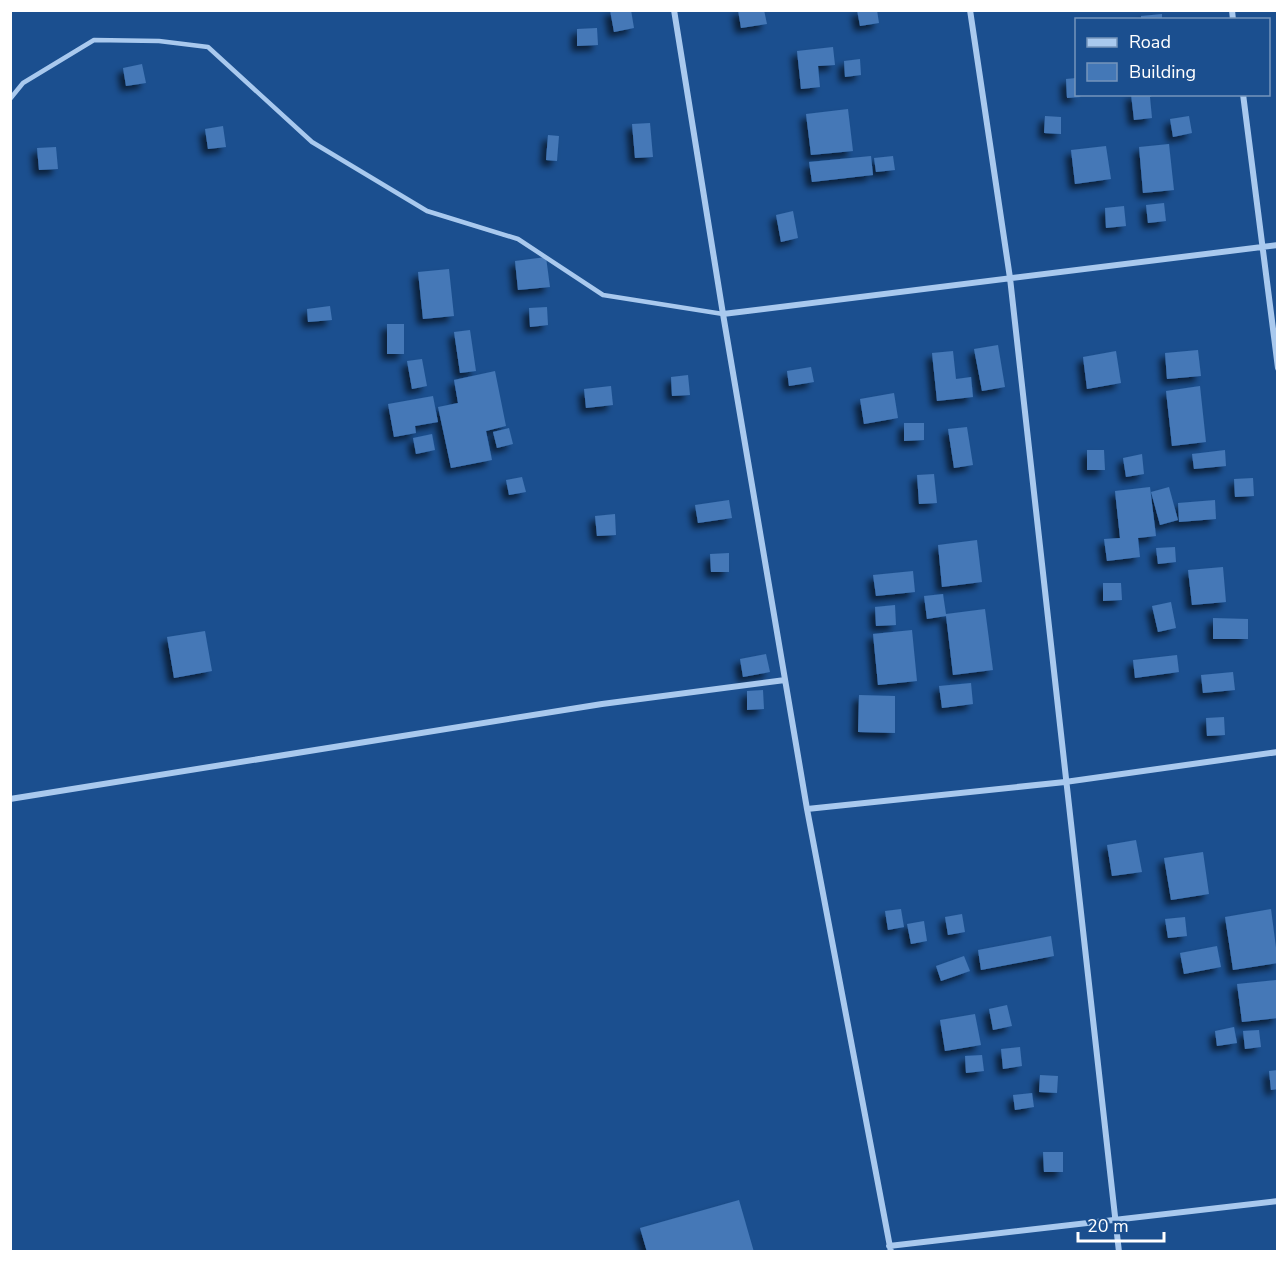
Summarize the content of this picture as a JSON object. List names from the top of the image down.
{
  "legend": ["Road", "Building"],
  "scale_bar": "20 m"
}
